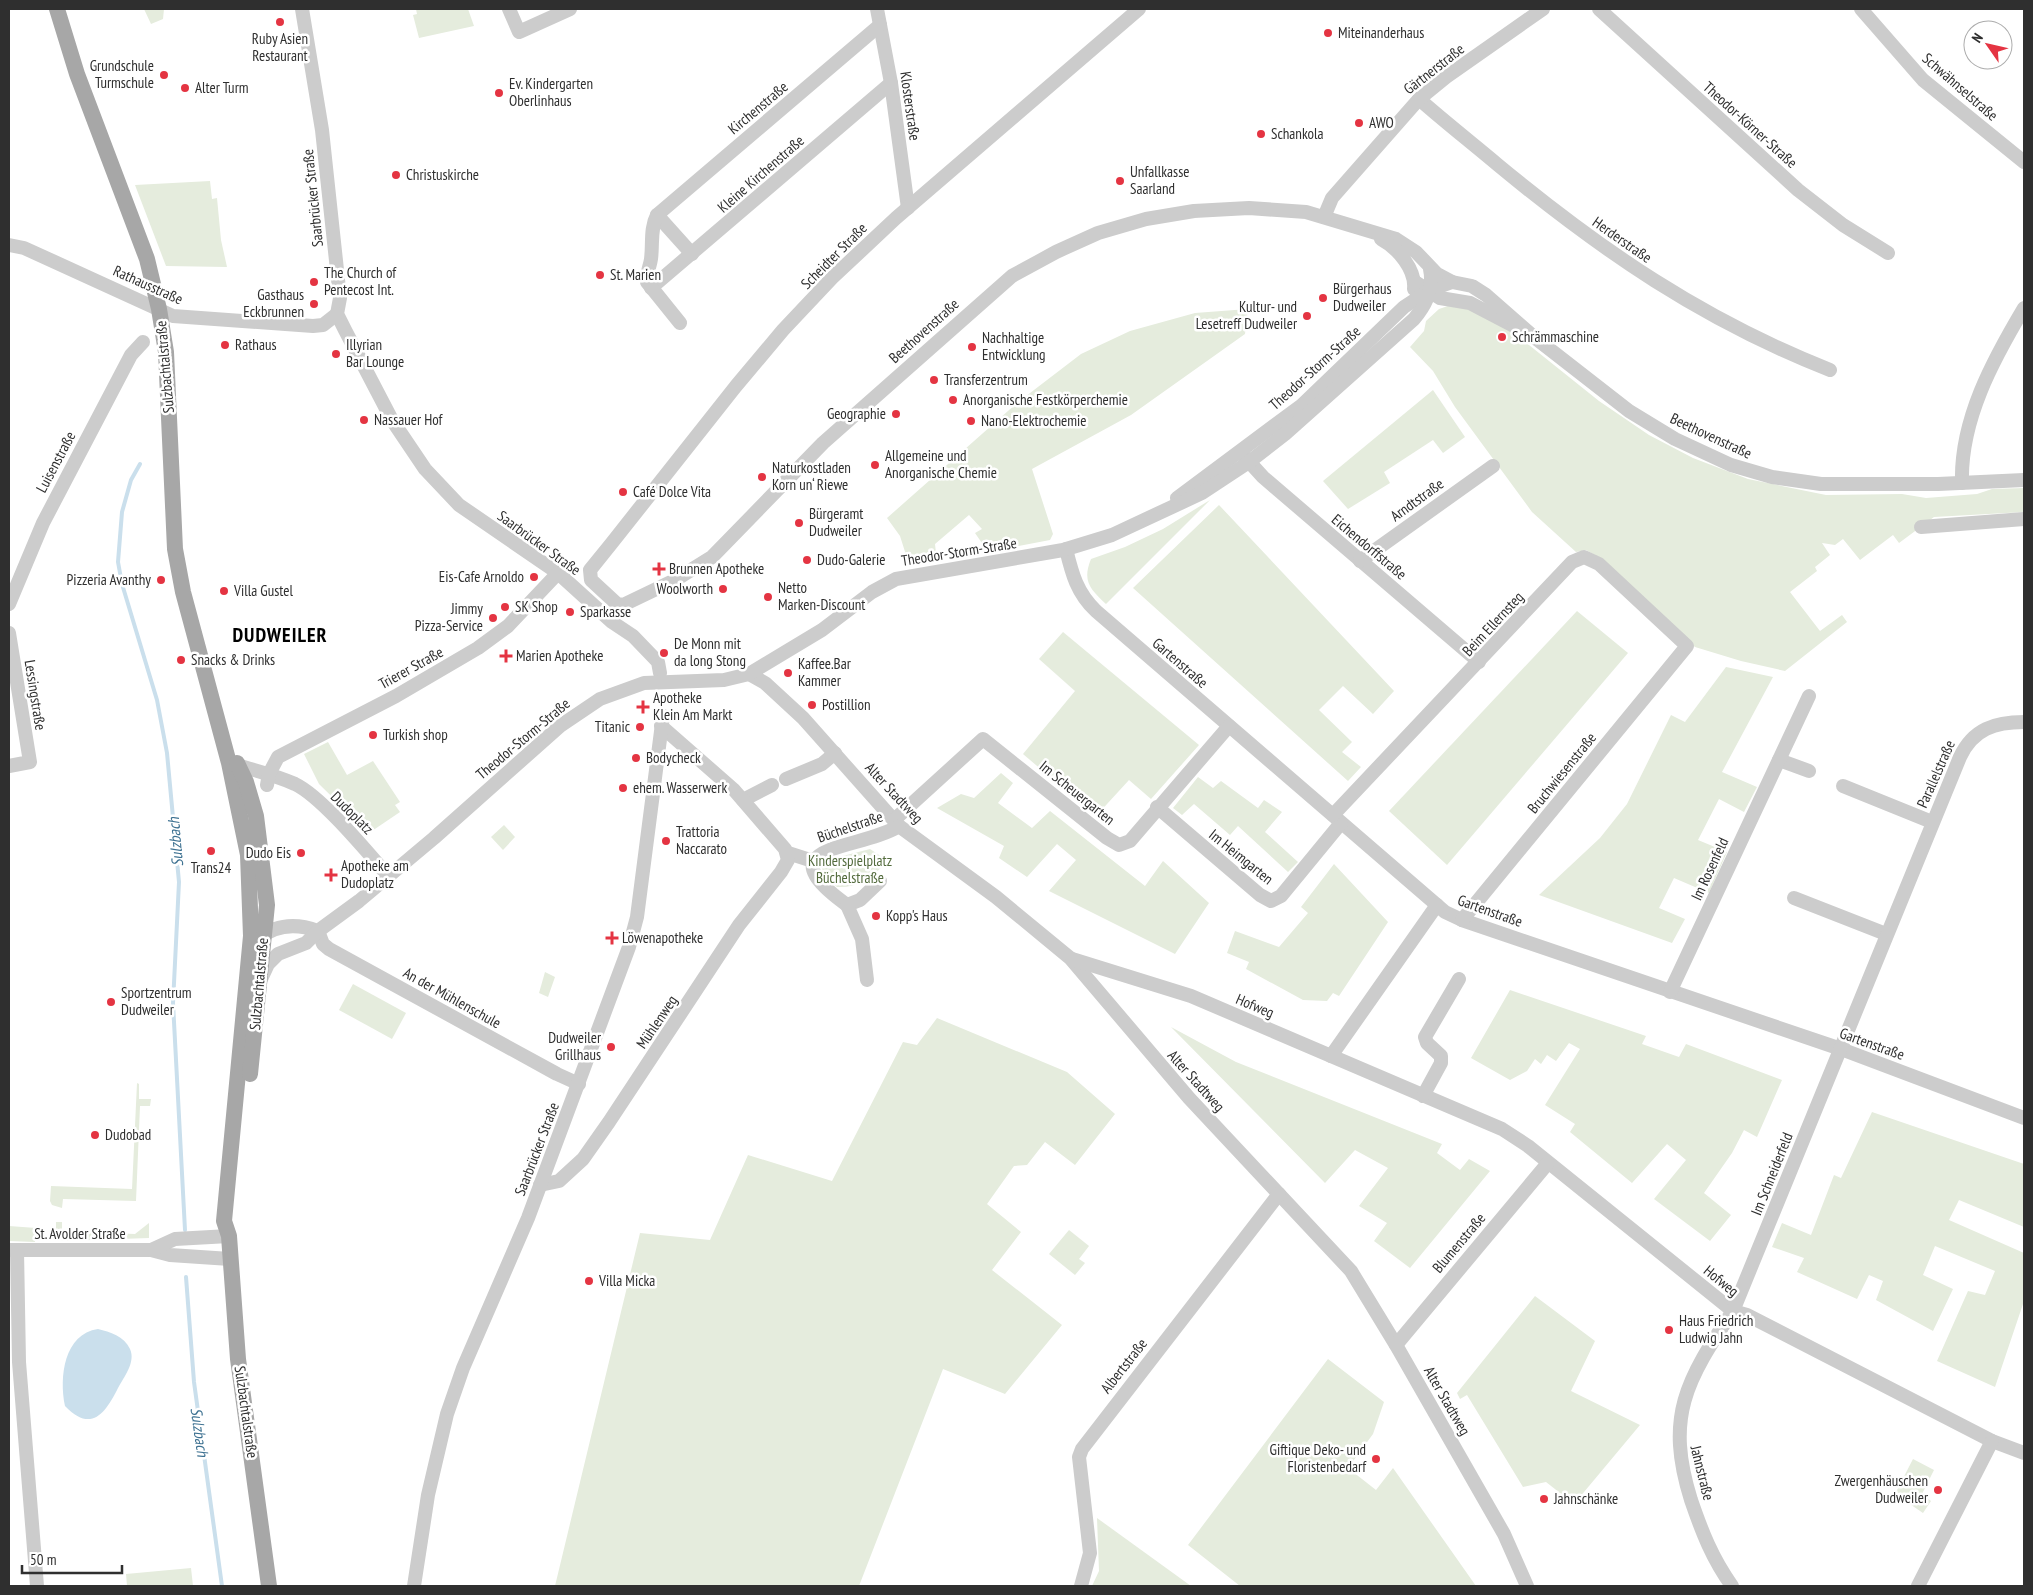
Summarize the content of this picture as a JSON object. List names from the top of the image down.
{
  "streets": {
    "main road": ["Sulzbachtalstraße"],
    "street": [
      "Gärtnerstraße",
      "Schwähnselstraße",
      "Klosterstraße",
      "Kirchenstraße",
      "Theodor-Körner-Straße",
      "Kleine Kirchenstraße",
      "Saarbrücker Straße",
      "Herderstraße",
      "Scheidter Straße",
      "Rathausstraße",
      "Beethovenstraße",
      "Theodor-Storm-Straße",
      "Luisenstraße",
      "Arndtstraße",
      "Eichendorffstraße",
      "Beim Ellernsteg",
      "Gartenstraße",
      "Trierer Straße",
      "Lessingstraße",
      "Bruchwiesenstraße",
      "Parallelstraße",
      "Alter Stadtweg",
      "Im Scheuergarten",
      "Dudoplatz",
      "Büchelstraße",
      "Im Heimgarten",
      "Im Rosenfeld",
      "An der Mühlenschule",
      "Hofweg",
      "Mühlenweg",
      "Im Schneiderfeld",
      "St. Avolder Straße",
      "Blumenstraße",
      "Albertstraße",
      "Jahnstraße"
    ]
  },
  "crossings": [
    ["Gärtnerstraße", "Herderstraße"],
    ["Gärtnerstraße", "Beethovenstraße"],
    ["Klosterstraße", "Kirchenstraße"],
    ["Klosterstraße", "Kleine Kirchenstraße"],
    ["Klosterstraße", "Scheidter Straße"],
    ["Saarbrücker Straße", "Rathausstraße"],
    ["Saarbrücker Straße", "Trierer Straße"],
    ["Saarbrücker Straße", "An der Mühlenschule"],
    ["Saarbrücker Straße", "Mühlenweg"],
    ["Scheidter Straße", "Beethovenstraße"],
    ["Rathausstraße", "Sulzbachtalstraße"],
    ["Beethovenstraße", "Theodor-Storm-Straße"],
    ["Sulzbachtalstraße", "Theodor-Storm-Straße"],
    ["Sulzbachtalstraße", "Trierer Straße"],
    ["Sulzbachtalstraße", "St. Avolder Straße"],
    ["Theodor-Storm-Straße", "Eichendorffstraße"],
    ["Theodor-Storm-Straße", "Gartenstraße"],
    ["Theodor-Storm-Straße", "Alter Stadtweg"],
    ["Theodor-Storm-Straße", "Dudoplatz"],
    ["Theodor-Storm-Straße", "An der Mühlenschule"],
    ["Arndtstraße", "Eichendorffstraße"],
    ["Eichendorffstraße", "Beim Ellernsteg"],
    ["Beim Ellernsteg", "Gartenstraße"],
    ["Beim Ellernsteg", "Bruchwiesenstraße"],
    ["Beim Ellernsteg", "Im Heimgarten"],
    ["Gartenstraße", "Bruchwiesenstraße"],
    ["Gartenstraße", "Parallelstraße"],
    ["Gartenstraße", "Im Scheuergarten"],
    ["Gartenstraße", "Im Heimgarten"],
    ["Gartenstraße", "Im Rosenfeld"],
    ["Gartenstraße", "Im Schneiderfeld"],
    ["Trierer Straße", "Dudoplatz"],
    ["Parallelstraße", "Im Schneiderfeld"],
    ["Alter Stadtweg", "Im Scheuergarten"],
    ["Alter Stadtweg", "Büchelstraße"],
    ["Alter Stadtweg", "Hofweg"],
    ["Alter Stadtweg", "Blumenstraße"],
    ["Alter Stadtweg", "Albertstraße"],
    ["Im Scheuergarten", "Büchelstraße"],
    ["Im Scheuergarten", "Im Heimgarten"],
    ["Büchelstraße", "Mühlenweg"],
    ["Hofweg", "Im Schneiderfeld"],
    ["Hofweg", "Blumenstraße"],
    ["Hofweg", "Jahnstraße"],
    ["Im Schneiderfeld", "Jahnstraße"]
  ],
  "districts": ["DUDWEILER"],
  "water": ["Sulzbach"],
  "parks": ["Kinderspielplatz Büchelstraße"],
  "places": {
    "other": [
      "Ruby Asien Restaurant",
      "Miteinanderhaus",
      "Grundschule Turmschule",
      "Alter Turm",
      "Ev. Kindergarten Oberlinhaus",
      "AWO",
      "Schankola",
      "Christuskirche",
      "Unfallkasse Saarland",
      "St. Marien",
      "The Church of Pentecost Int.",
      "Bürgerhaus Dudweiler",
      "Gasthaus Eckbrunnen",
      "Kultur- und Lesetreff Dudweiler",
      "Schrämmaschine",
      "Rathaus",
      "Nachhaltige Entwicklung",
      "Illyrian Bar Lounge",
      "Transferzentrum",
      "Anorganische Festkörperchemie",
      "Geographie",
      "Nassauer Hof",
      "Nano-Elektrochemie",
      "Allgemeine und Anorganische Chemie",
      "Naturkostladen Korn un‘ Riewe",
      "Café Dolce Vita",
      "Bürgeramt Dudweiler",
      "Dudo-Galerie",
      "Eis-Cafe Arnoldo",
      "Pizzeria Avanthy",
      "Woolworth",
      "Villa Gustel",
      "Netto Marken-Discount",
      "SK Shop",
      "Sparkasse",
      "Jimmy Pizza-Service",
      "De Monn mit da long Stong",
      "Snacks & Drinks",
      "Kaffee.Bar Kammer",
      "Postillion",
      "Titanic",
      "Turkish shop",
      "Bodycheck",
      "ehem. Wasserwerk",
      "Trattoria Naccarato",
      "Trans24",
      "Dudo Eis",
      "Kopp's Haus",
      "Sportzentrum Dudweiler",
      "Dudweiler Grillhaus",
      "Dudobad",
      "Villa Micka",
      "Haus Friedrich Ludwig Jahn",
      "Giftique Deko- und Floristenbedarf",
      "Zwergenhäuschen Dudweiler",
      "Jahnschänke"
    ],
    "health": [
      "Brunnen Apotheke",
      "Marien Apotheke",
      "Apotheke Klein Am Markt",
      "Apotheke am Dudoplatz",
      "Löwenapotheke"
    ]
  },
  "scale_bar": "50 m",
  "north": "top left"
}
